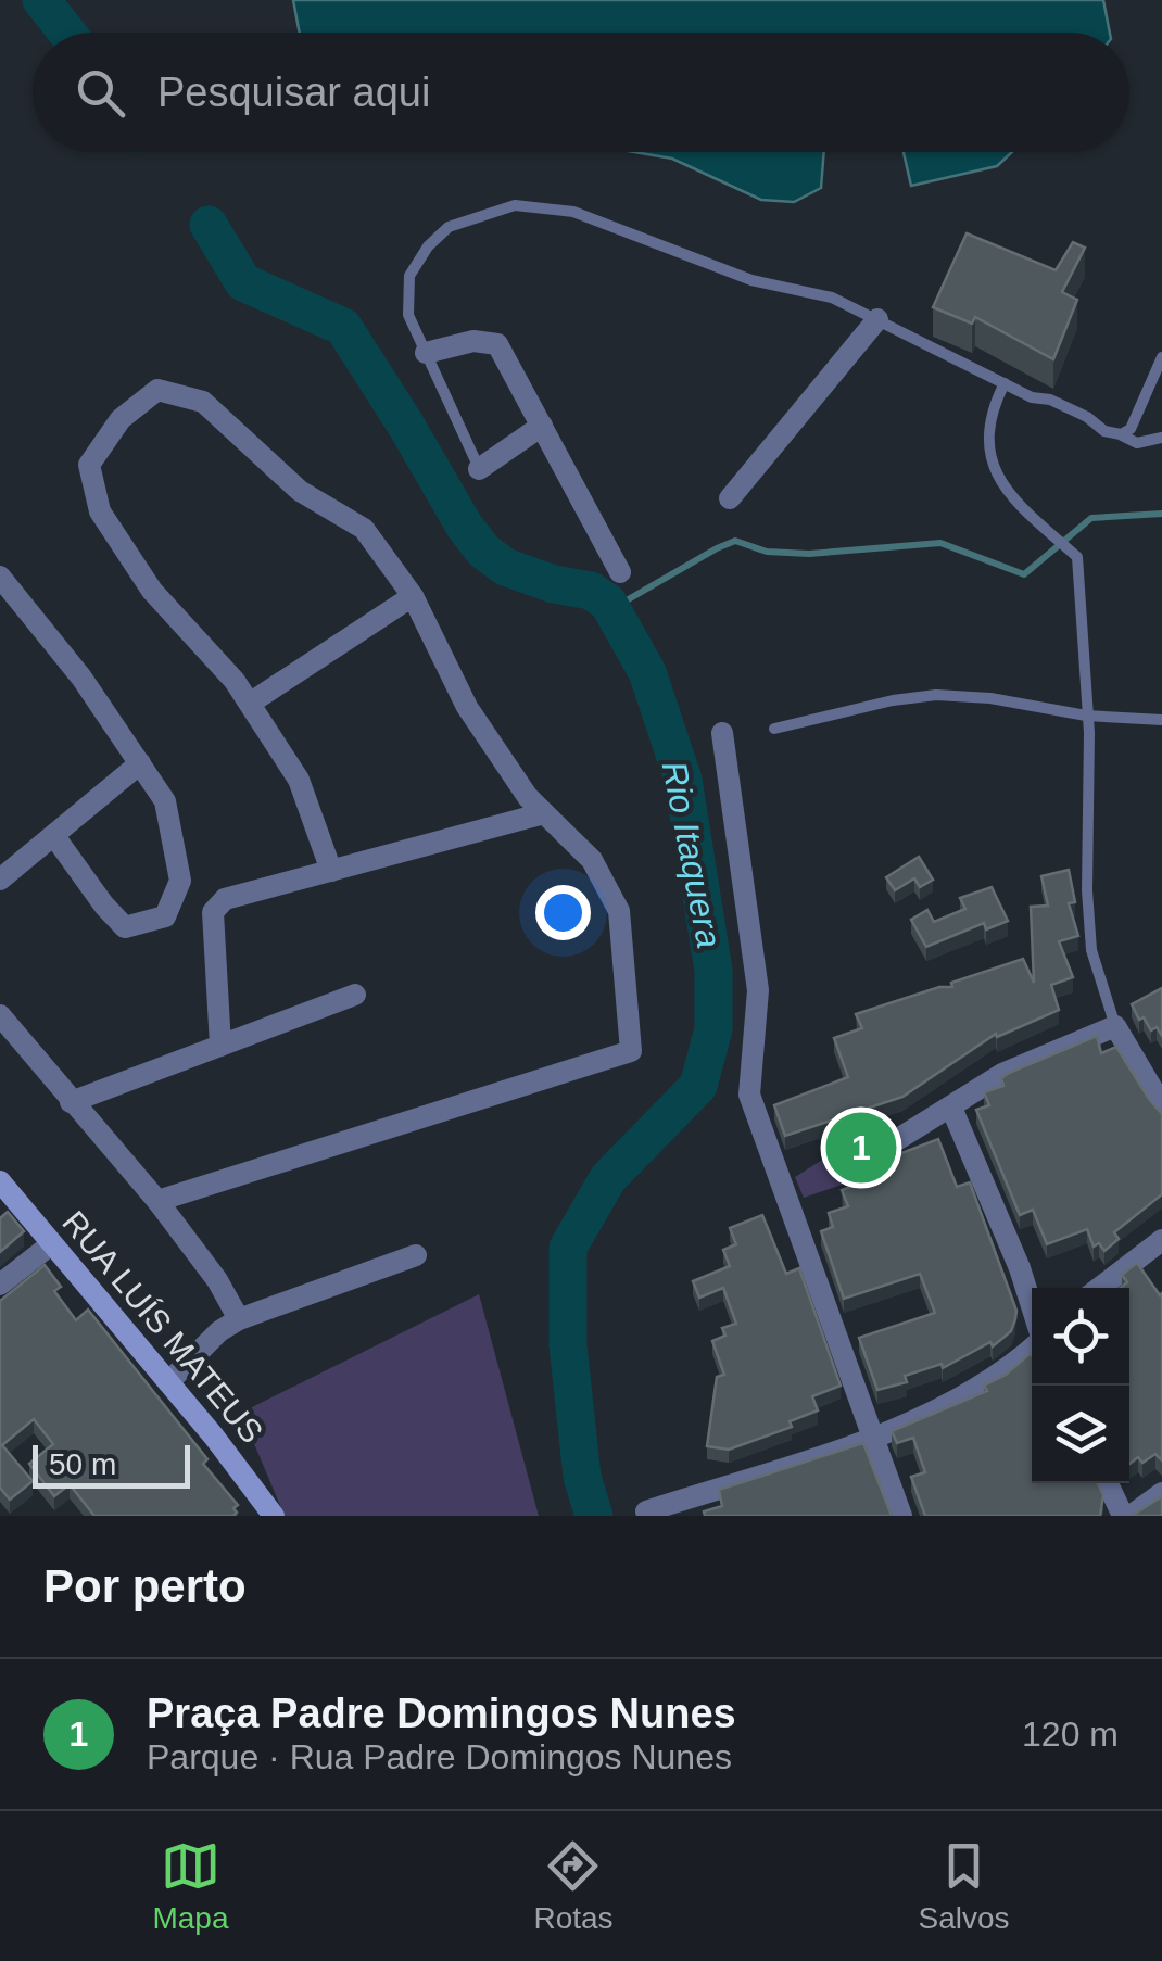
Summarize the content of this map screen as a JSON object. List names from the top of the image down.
{
  "streets": {
    "main road": ["RUA LUÍS MATEUS"]
  },
  "water": ["Rio Itaquera"],
  "scale_bar": "50 m",
  "page": {
    "search": "Pesquisar aqui",
    "pins": "1",
    "scale": "50 m",
    "heading": "Por perto",
    "list": [
      {
        "mark": "1",
        "name": "Praça Padre Domingos Nunes",
        "note": "Parque · Rua Padre Domingos Nunes",
        "value": "120 m"
      }
    ],
    "nav": ["Mapa", "Rotas", "Salvos"]
  }
}
